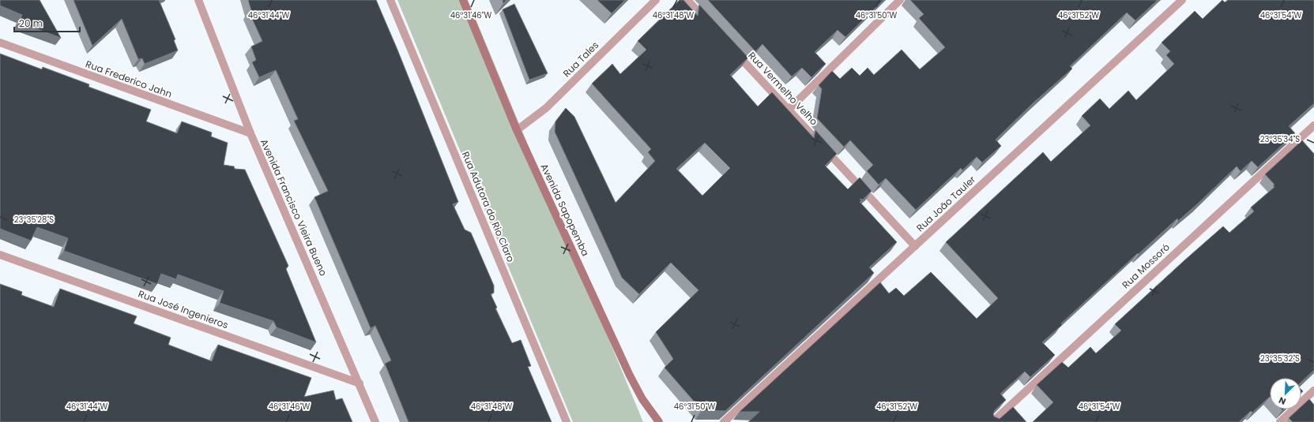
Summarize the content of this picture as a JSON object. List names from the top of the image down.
{
  "streets": {
    "main road": ["Avenida Sapopemba"],
    "street": [
      "Rua Tales",
      "Rua Frederico Jahn",
      "Rua Vermelho Velho",
      "Rua João Tauler",
      "Rua Adutora do Rio Claro",
      "Avenida Francisco Vieira Bueno",
      "Rua Mossoró",
      "Rua José Ingenieros"
    ]
  },
  "crossings": [
    ["Rua Tales", "Avenida Sapopemba"],
    ["Rua Frederico Jahn", "Avenida Francisco Vieira Bueno"],
    ["Rua Vermelho Velho", "Rua João Tauler"],
    ["Avenida Francisco Vieira Bueno", "Rua José Ingenieros"]
  ],
  "scale_bar": "20 m",
  "north": "bottom left",
  "coordinates": [
    "46°31'44\"W",
    "46°31'46\"W",
    "46°31'48\"W",
    "46°31'50\"W",
    "46°31'52\"W",
    "46°31'54\"W",
    "23°35'34\"S",
    "23°35'28\"S",
    "23°35'32\"S"
  ]
}
